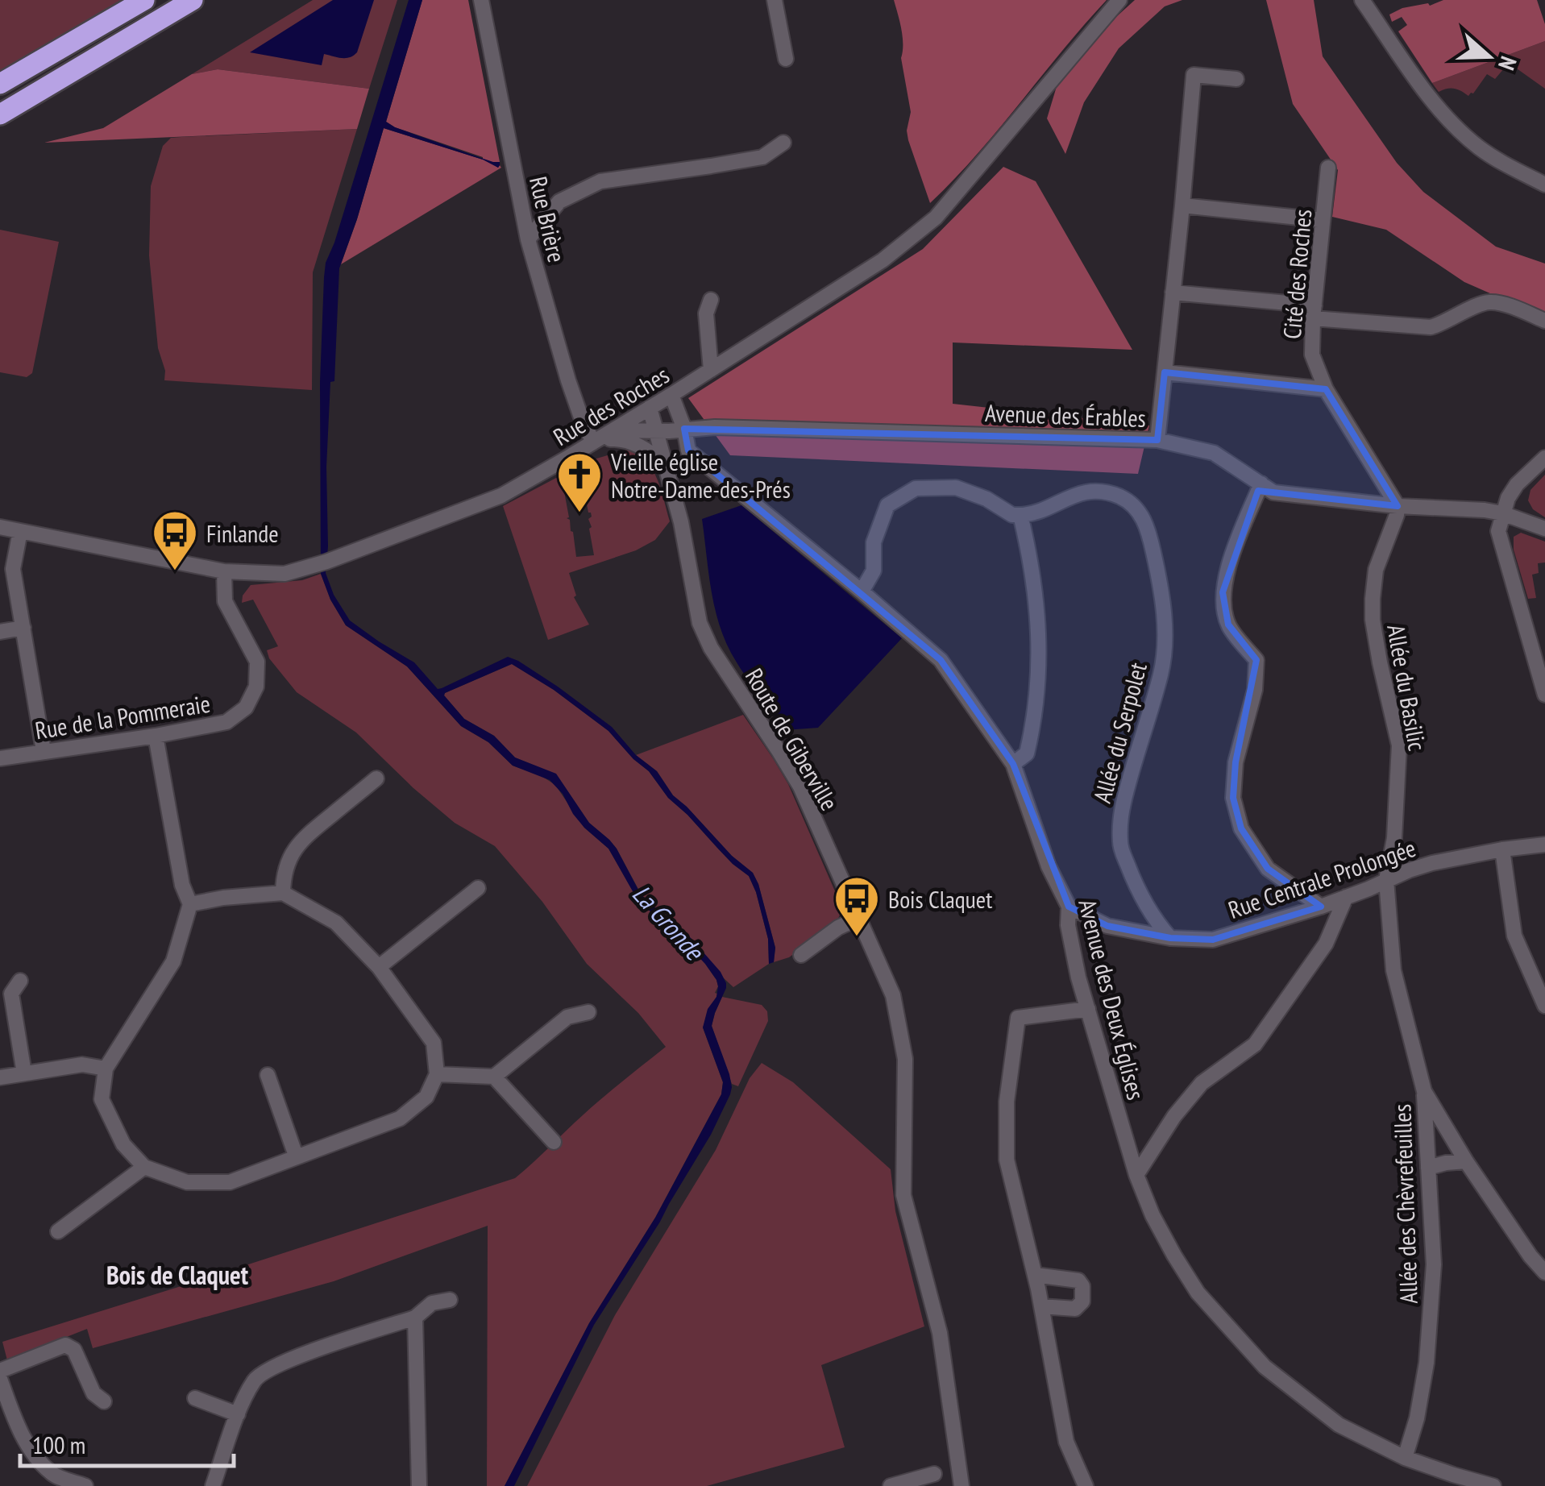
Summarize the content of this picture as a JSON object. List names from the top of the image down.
{
  "streets": {
    "street": [
      "Rue Brière",
      "Cité des Roches",
      "Rue des Roches",
      "Avenue des Érables",
      "Allée du Basilic",
      "Rue de la Pommeraie",
      "Allée du Serpolet",
      "Route de Giberville",
      "Rue Centrale Prolongée",
      "Avenue des Deux Églises",
      "Allée des Chèvrefeuilles"
    ]
  },
  "crossings": [
    ["Rue Brière", "Rue des Roches"],
    ["Cité des Roches", "Avenue des Érables"],
    ["Cité des Roches", "Allée du Basilic"],
    ["Rue des Roches", "Avenue des Érables"],
    ["Rue des Roches", "Rue de la Pommeraie"],
    ["Rue des Roches", "Route de Giberville"],
    ["Rue des Roches", "Avenue des Deux Églises"],
    ["Avenue des Érables", "Allée du Basilic"],
    ["Avenue des Érables", "Route de Giberville"],
    ["Avenue des Érables", "Avenue des Deux Églises"],
    ["Allée du Basilic", "Rue Centrale Prolongée"],
    ["Allée du Basilic", "Allée des Chèvrefeuilles"],
    ["Allée du Serpolet", "Rue Centrale Prolongée"],
    ["Rue Centrale Prolongée", "Avenue des Deux Églises"],
    ["Avenue des Deux Églises", "Allée des Chèvrefeuilles"]
  ],
  "districts": ["Bois de Claquet"],
  "water": ["La Gronde"],
  "places": {
    "church": ["Vieille église Notre-Dame-des-Prés"],
    "bus stop": ["Finlande", "Bois Claquet"]
  },
  "scale_bar": "100 m",
  "north": "right"
}
